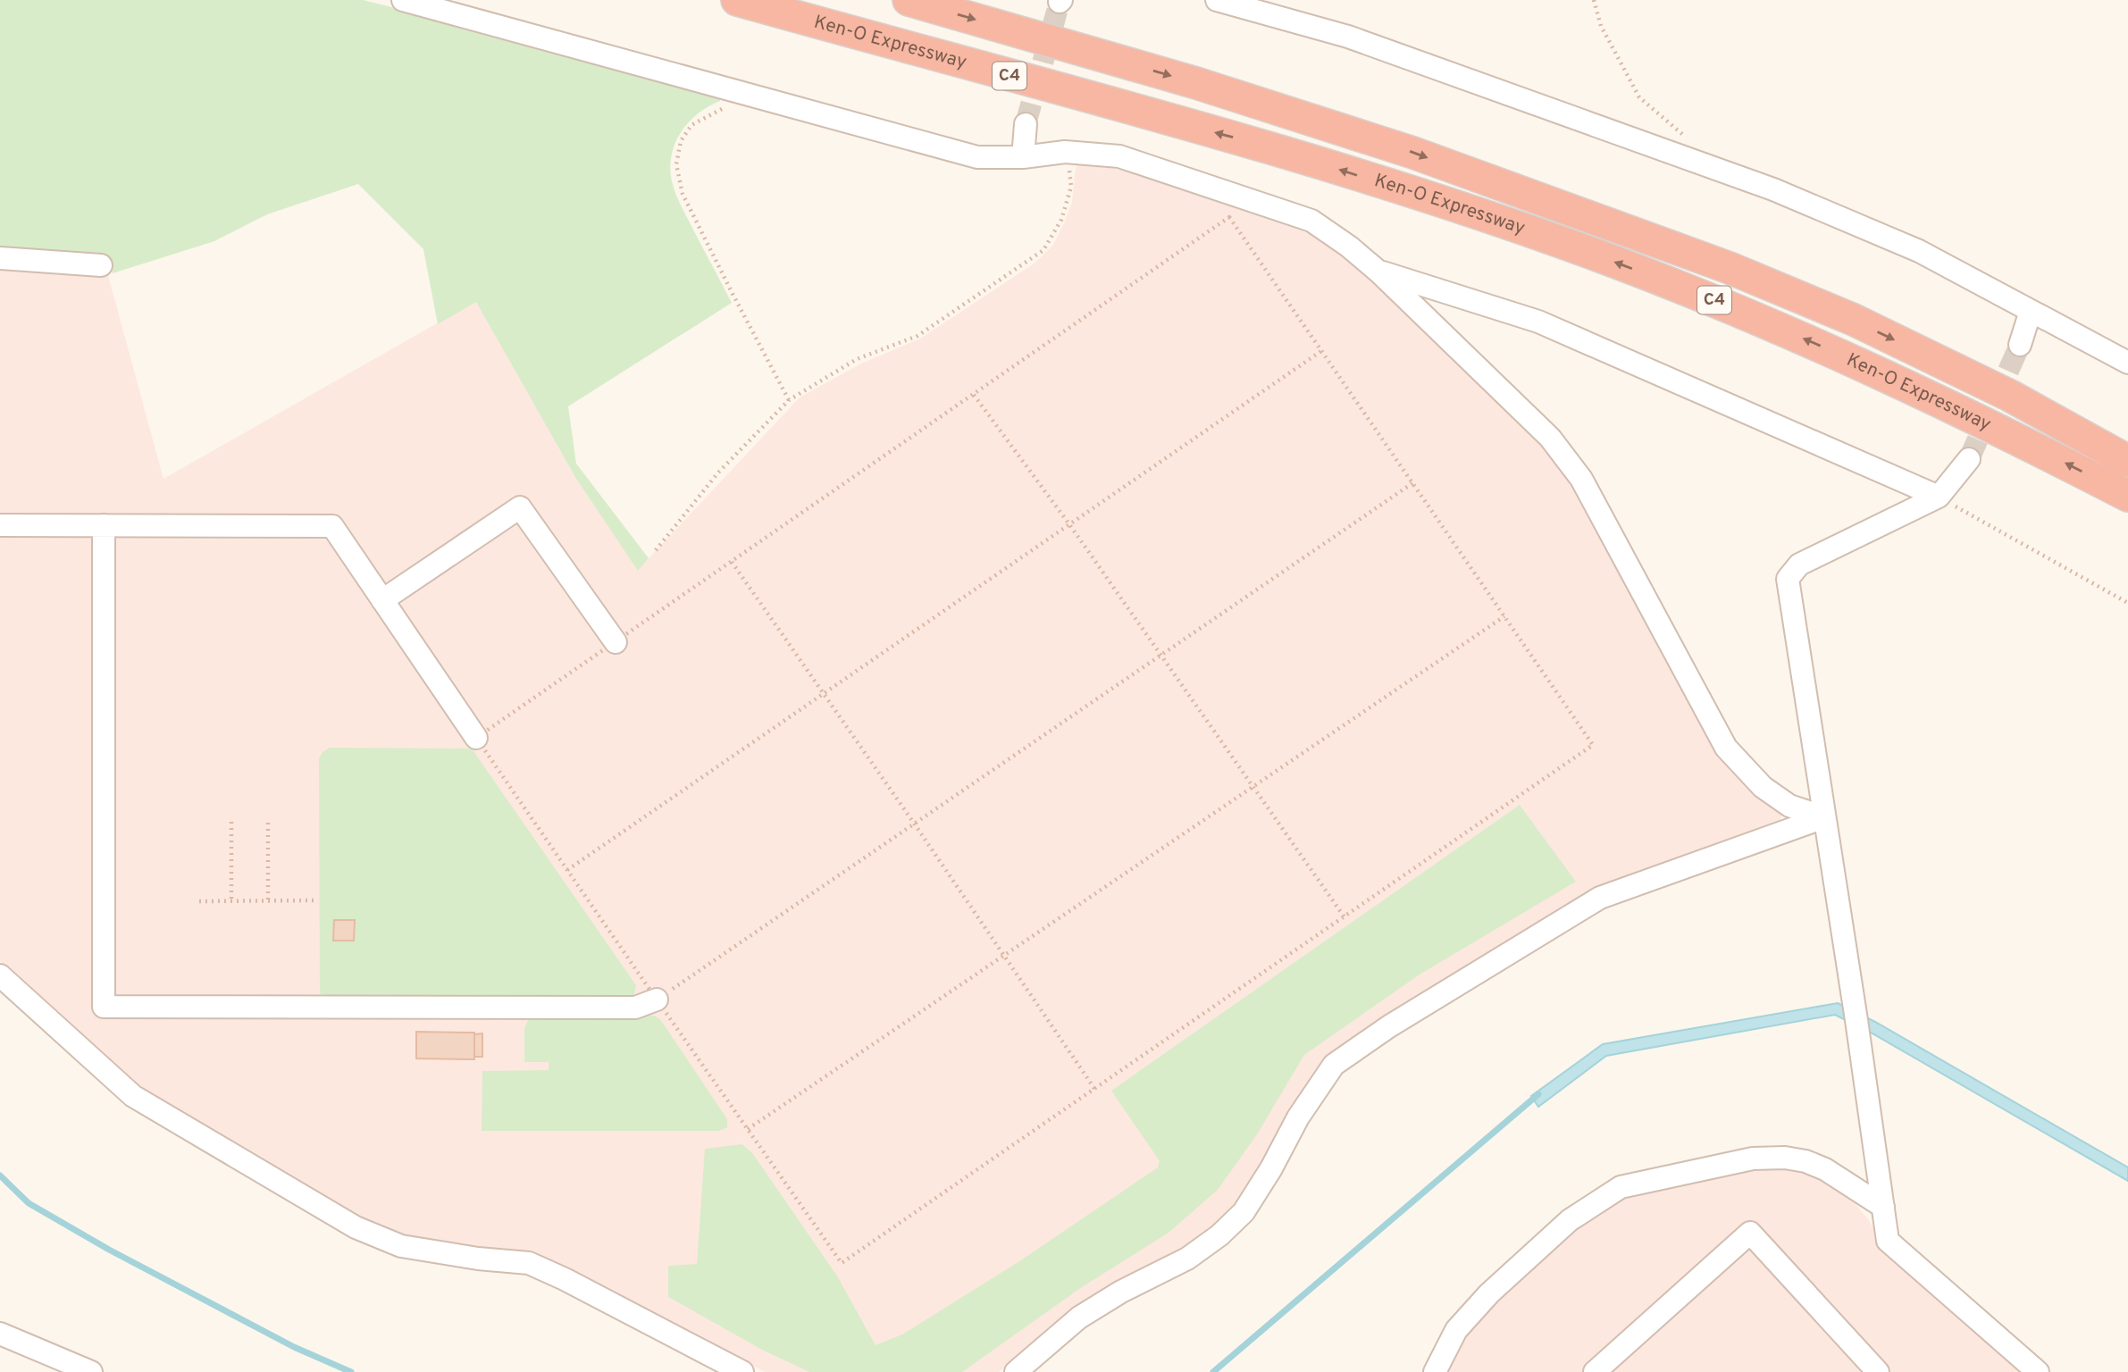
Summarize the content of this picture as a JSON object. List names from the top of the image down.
{
  "streets": {
    "highway": ["Ken-O Expressway", "C4"]
  }
}
